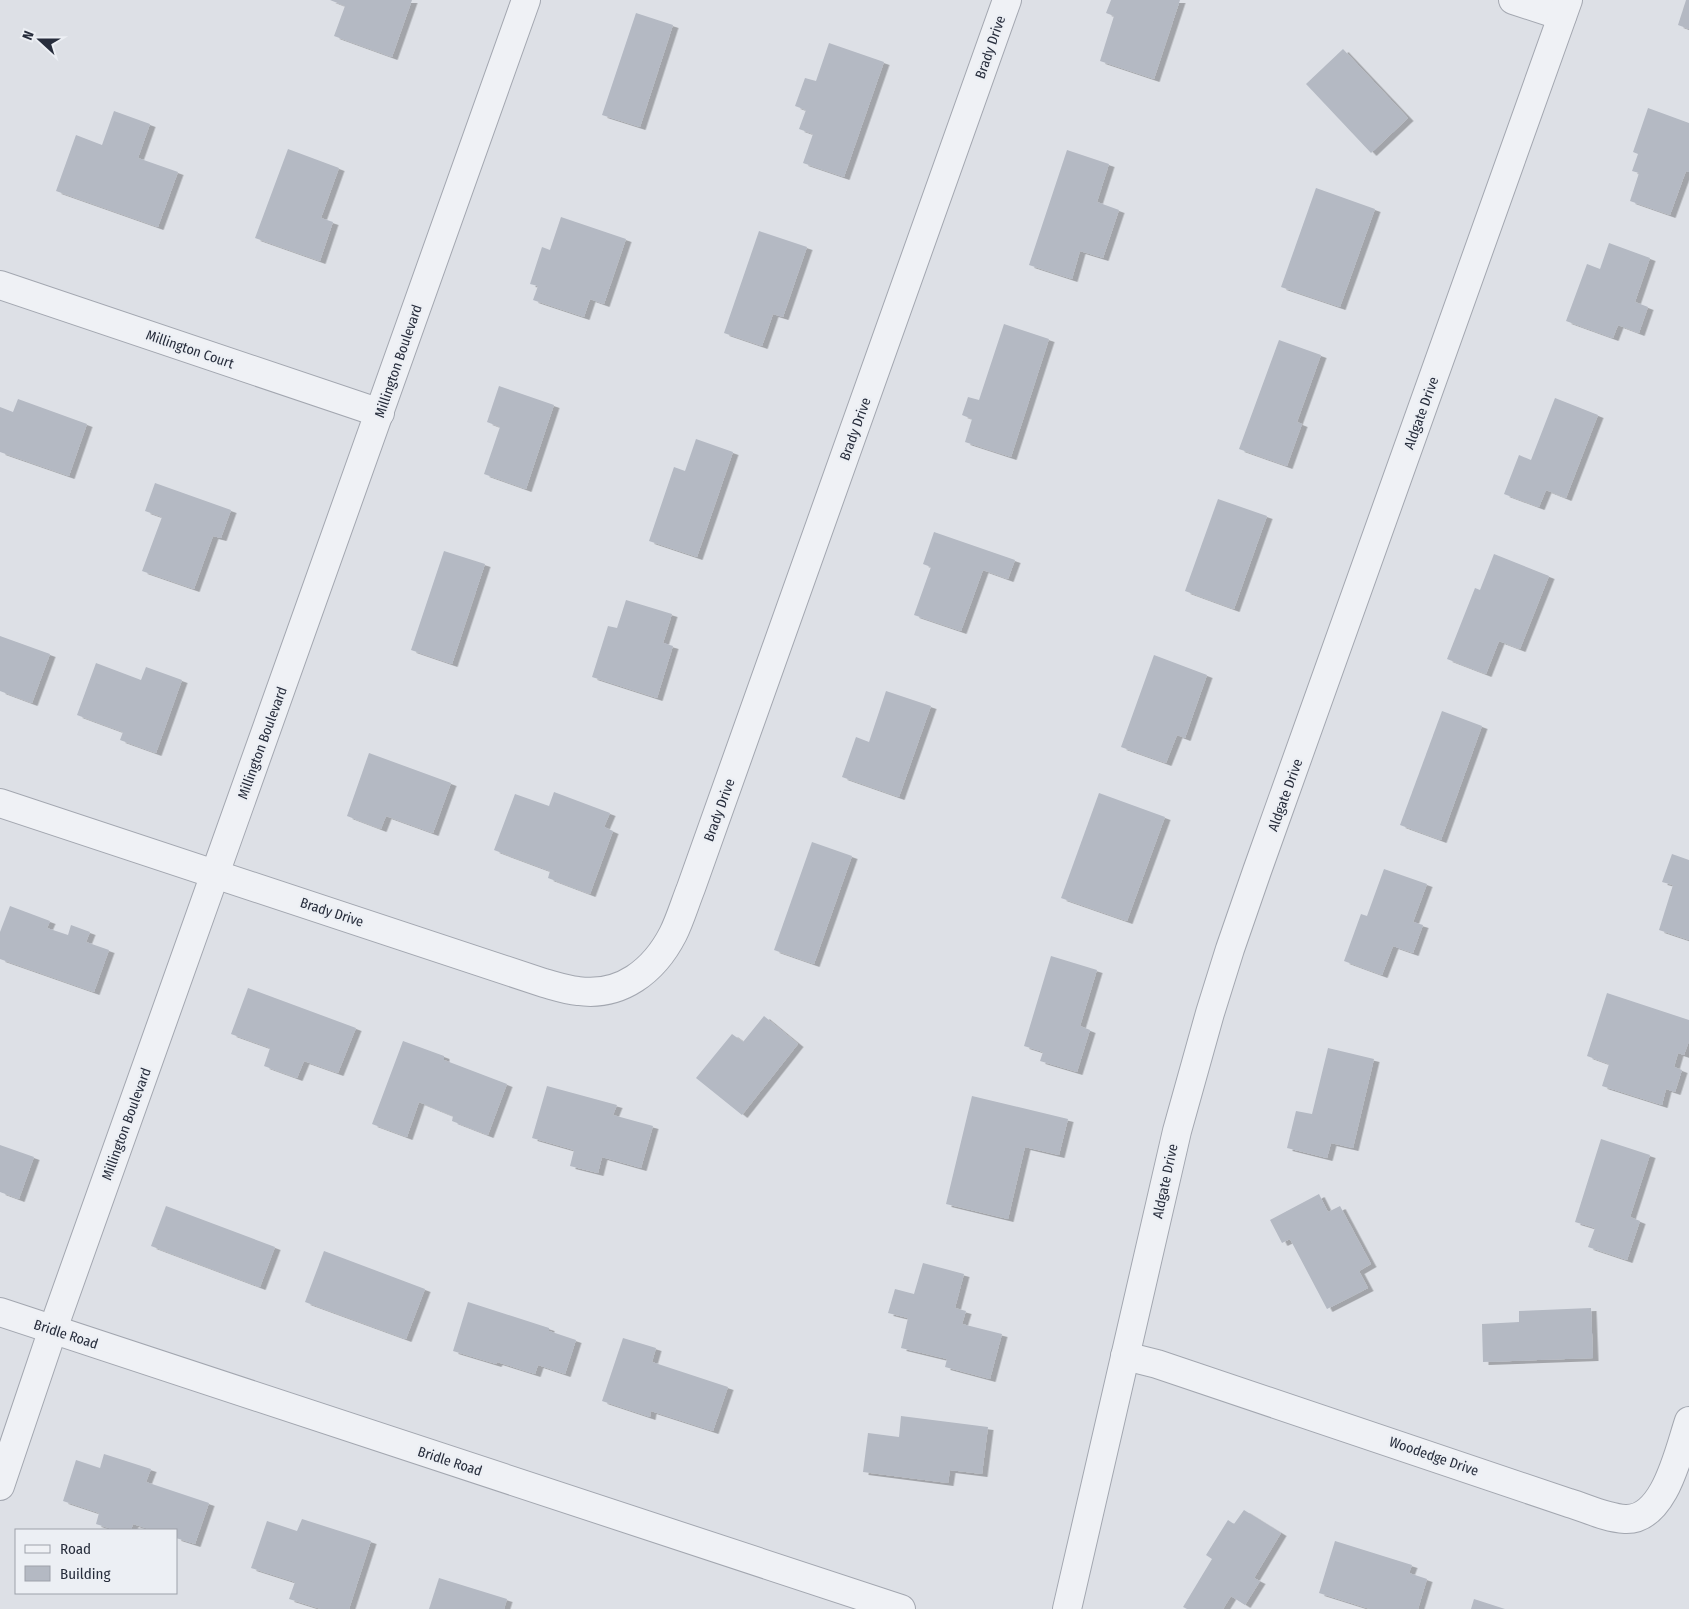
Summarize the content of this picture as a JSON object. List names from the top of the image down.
{
  "streets": {
    "street": [
      "Brady Drive",
      "Millington Court",
      "Millington Boulevard",
      "Aldgate Drive",
      "Bridle Road",
      "Woodedge Drive"
    ]
  },
  "crossings": [
    ["Brady Drive", "Millington Boulevard"],
    ["Millington Court", "Millington Boulevard"],
    ["Millington Boulevard", "Bridle Road"],
    ["Aldgate Drive", "Woodedge Drive"]
  ],
  "legend": ["Road", "Building"],
  "north": "left"
}
